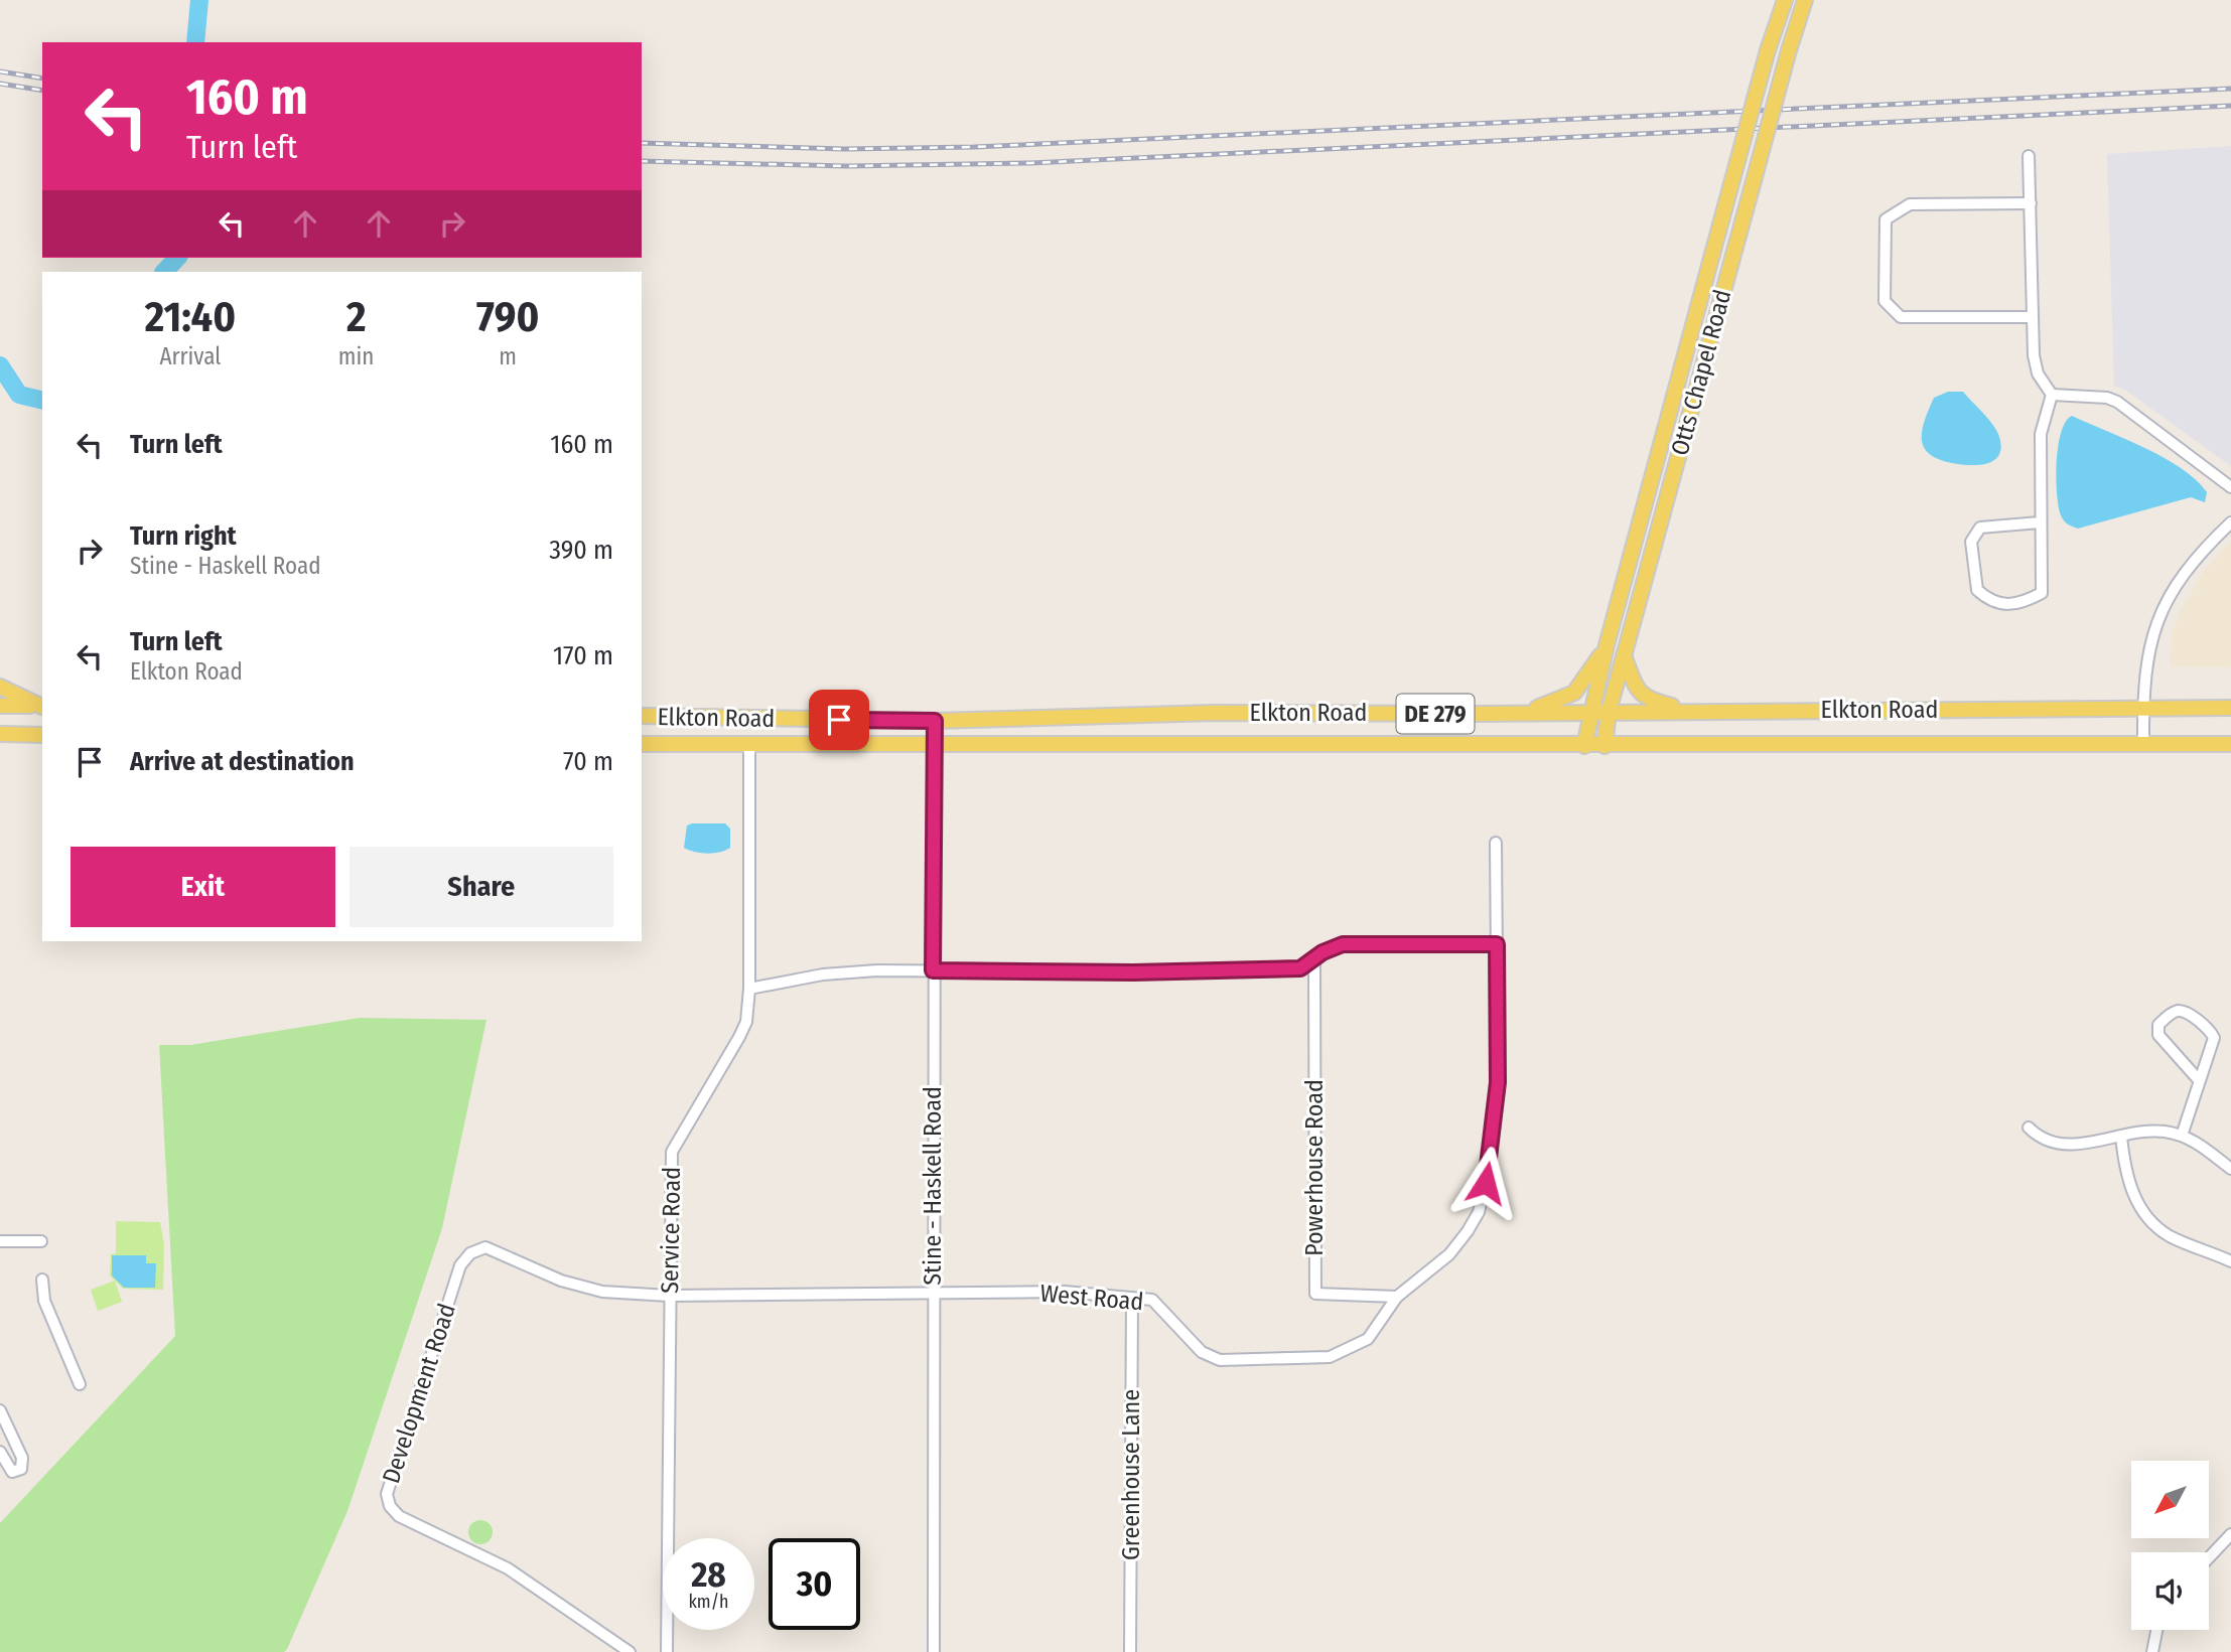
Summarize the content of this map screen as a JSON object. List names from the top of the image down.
{
  "streets": {
    "main road": ["Otts Chapel Road", "Elkton Road", "DE 279"],
    "street": [
      "Powerhouse Road",
      "Stine - Haskell Road",
      "Service Road",
      "West Road",
      "Development Road",
      "Greenhouse Lane"
    ]
  },
  "crossings": [
    ["Otts Chapel Road", "Elkton Road"],
    ["Elkton Road", "Stine - Haskell Road"],
    ["Elkton Road", "Service Road"],
    ["Powerhouse Road", "West Road"],
    ["Stine - Haskell Road", "West Road"],
    ["Service Road", "West Road"],
    ["Service Road", "Development Road"],
    ["West Road", "Development Road"],
    ["West Road", "Greenhouse Lane"]
  ],
  "north": "bottom left",
  "page": {
    "turn": ["160 m", "Turn left"],
    "eta": [
      "21:40",
      "Arrival",
      "2",
      "min",
      "790",
      "m"
    ],
    "list": [
      {
        "name": "Turn left",
        "value": "160 m"
      },
      {
        "name": "Turn right",
        "note": "Stine - Haskell Road",
        "value": "390 m"
      },
      {
        "name": "Turn left",
        "note": "Elkton Road",
        "value": "170 m"
      },
      {
        "name": "Arrive at destination",
        "value": "70 m"
      }
    ],
    "buttons": ["Exit", "Share"],
    "speed": "28 km/h",
    "limit": "30"
  }
}
